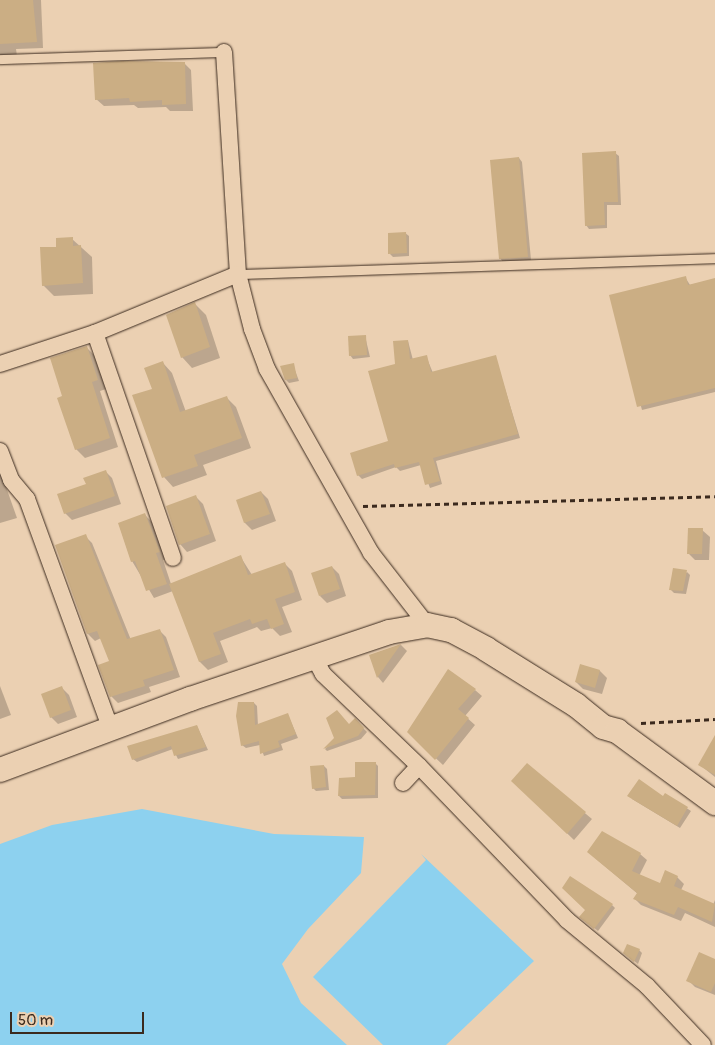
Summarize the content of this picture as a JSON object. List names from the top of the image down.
{
  "scale_bar": "50 m"
}
